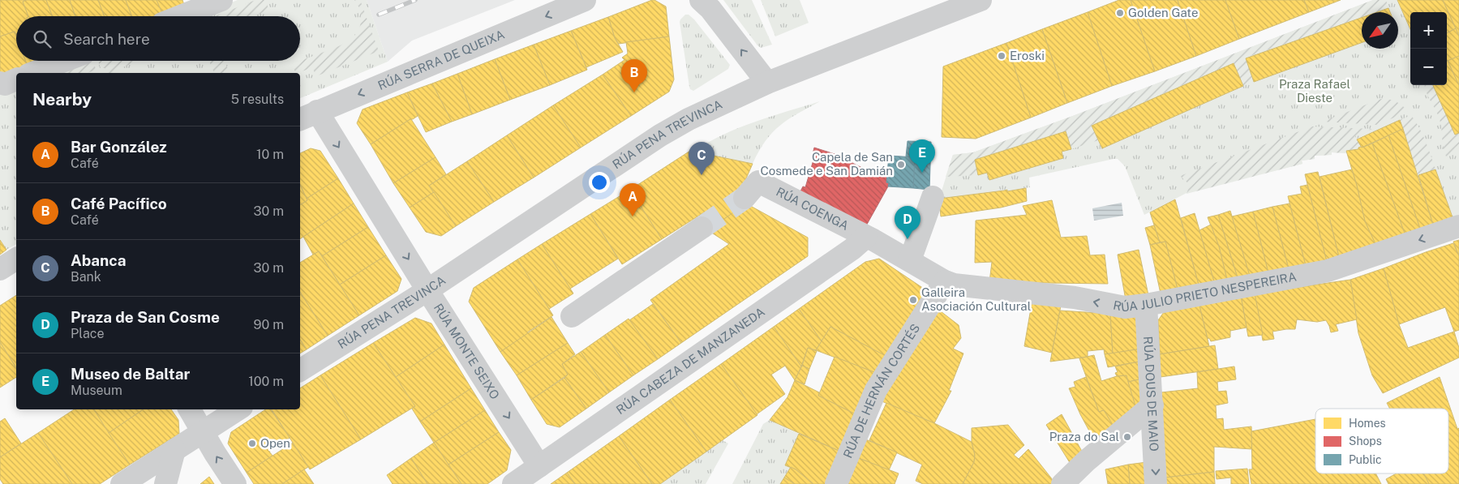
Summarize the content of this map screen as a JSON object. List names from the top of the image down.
{
  "streets": {
    "street": [
      "RÚA SERRA DE QUEIXA",
      "RÚA PENA TREVINCA",
      "RÚA COENGA",
      "RÚA JULIO PRIETO NESPEREIRA",
      "RÚA MONTE SEIXO",
      "RÚA CABEZA DE MANZANEDA",
      "RÚA DE HERNÁN CORTÉS",
      "RÚA DOUS DE MAIO"
    ]
  },
  "crossings": [
    ["RÚA SERRA DE QUEIXA", "RÚA MONTE SEIXO"],
    ["RÚA PENA TREVINCA", "RÚA MONTE SEIXO"],
    ["RÚA COENGA", "RÚA JULIO PRIETO NESPEREIRA"],
    ["RÚA COENGA", "RÚA CABEZA DE MANZANEDA"],
    ["RÚA JULIO PRIETO NESPEREIRA", "RÚA DE HERNÁN CORTÉS"],
    ["RÚA JULIO PRIETO NESPEREIRA", "RÚA DOUS DE MAIO"],
    ["RÚA MONTE SEIXO", "RÚA CABEZA DE MANZANEDA"]
  ],
  "one_way": [
    "RÚA SERRA DE QUEIXA",
    "RÚA JULIO PRIETO NESPEREIRA",
    "RÚA MONTE SEIXO",
    "RÚA DOUS DE MAIO"
  ],
  "parks": ["Praza Rafael Dieste"],
  "places": [
    "Golden Gate",
    "Eroski",
    "Capela de San Cosmede e San Damián",
    "Galleira Asociación Cultural",
    "Praza do Sal",
    "Open"
  ],
  "legend": ["Homes", "Shops", "Public"],
  "north": "bottom left",
  "page": {
    "map_buttons": ["+", "−"],
    "search": "Search here",
    "pins": [
      "B",
      "E",
      "C",
      "A",
      "D"
    ],
    "heading": ["Nearby", "5 results"],
    "list": [
      {
        "mark": "A",
        "name": "Bar González",
        "note": "Café",
        "value": "10 m"
      },
      {
        "mark": "B",
        "name": "Café Pacífico",
        "note": "Café",
        "value": "30 m"
      },
      {
        "mark": "C",
        "name": "Abanca",
        "note": "Bank",
        "value": "30 m"
      },
      {
        "mark": "D",
        "name": "Praza de San Cosme",
        "note": "Place",
        "value": "90 m"
      },
      {
        "mark": "E",
        "name": "Museo de Baltar",
        "note": "Museum",
        "value": "100 m"
      }
    ]
  }
}
